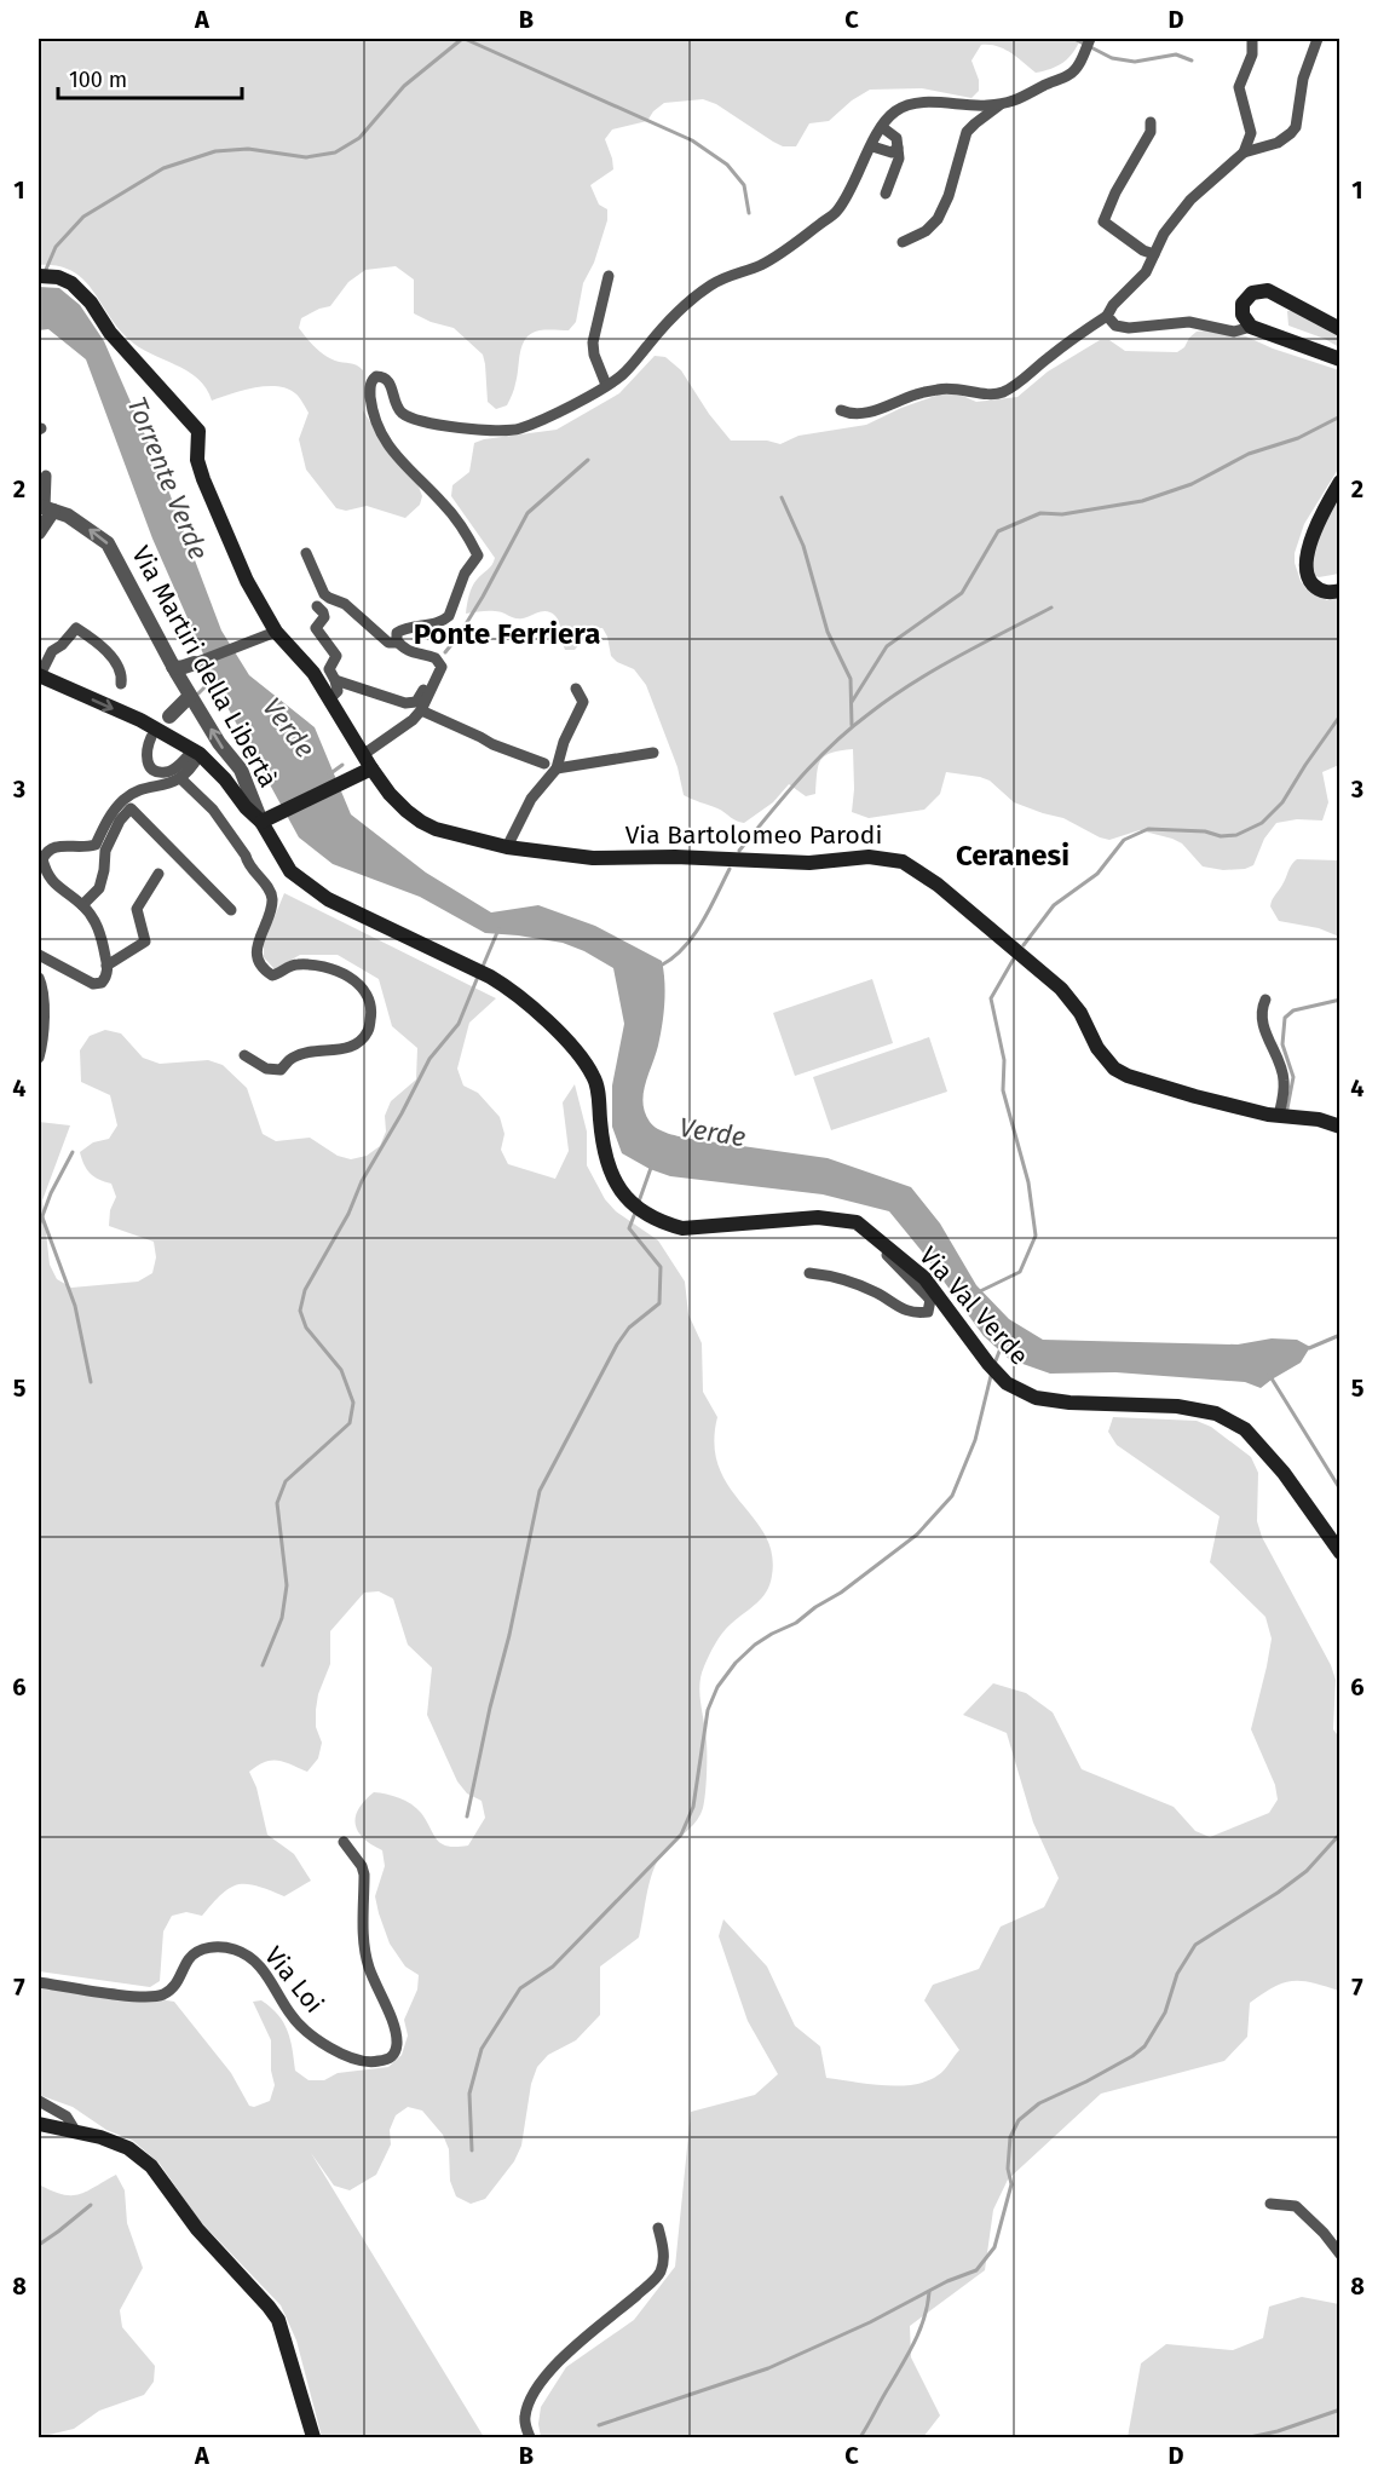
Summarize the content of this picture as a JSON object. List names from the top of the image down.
{
  "streets": {
    "main road": ["Via Martiri della Libertà", "Via Bartolomeo Parodi", "Via Val Verde"],
    "street": ["Via Loi"]
  },
  "crossings": [
    ["Via Martiri della Libertà", "Via Val Verde"]
  ],
  "districts": ["Ponte Ferriera", "Ceranesi"],
  "water": ["Torrente Verde", "Verde"],
  "scale_bar": "100 m",
  "grid": {
    "columns": [
      "A",
      "B",
      "C",
      "D"
    ],
    "rows": [
      "1",
      "2",
      "3",
      "4",
      "5",
      "6",
      "7",
      "8"
    ]
  }
}
